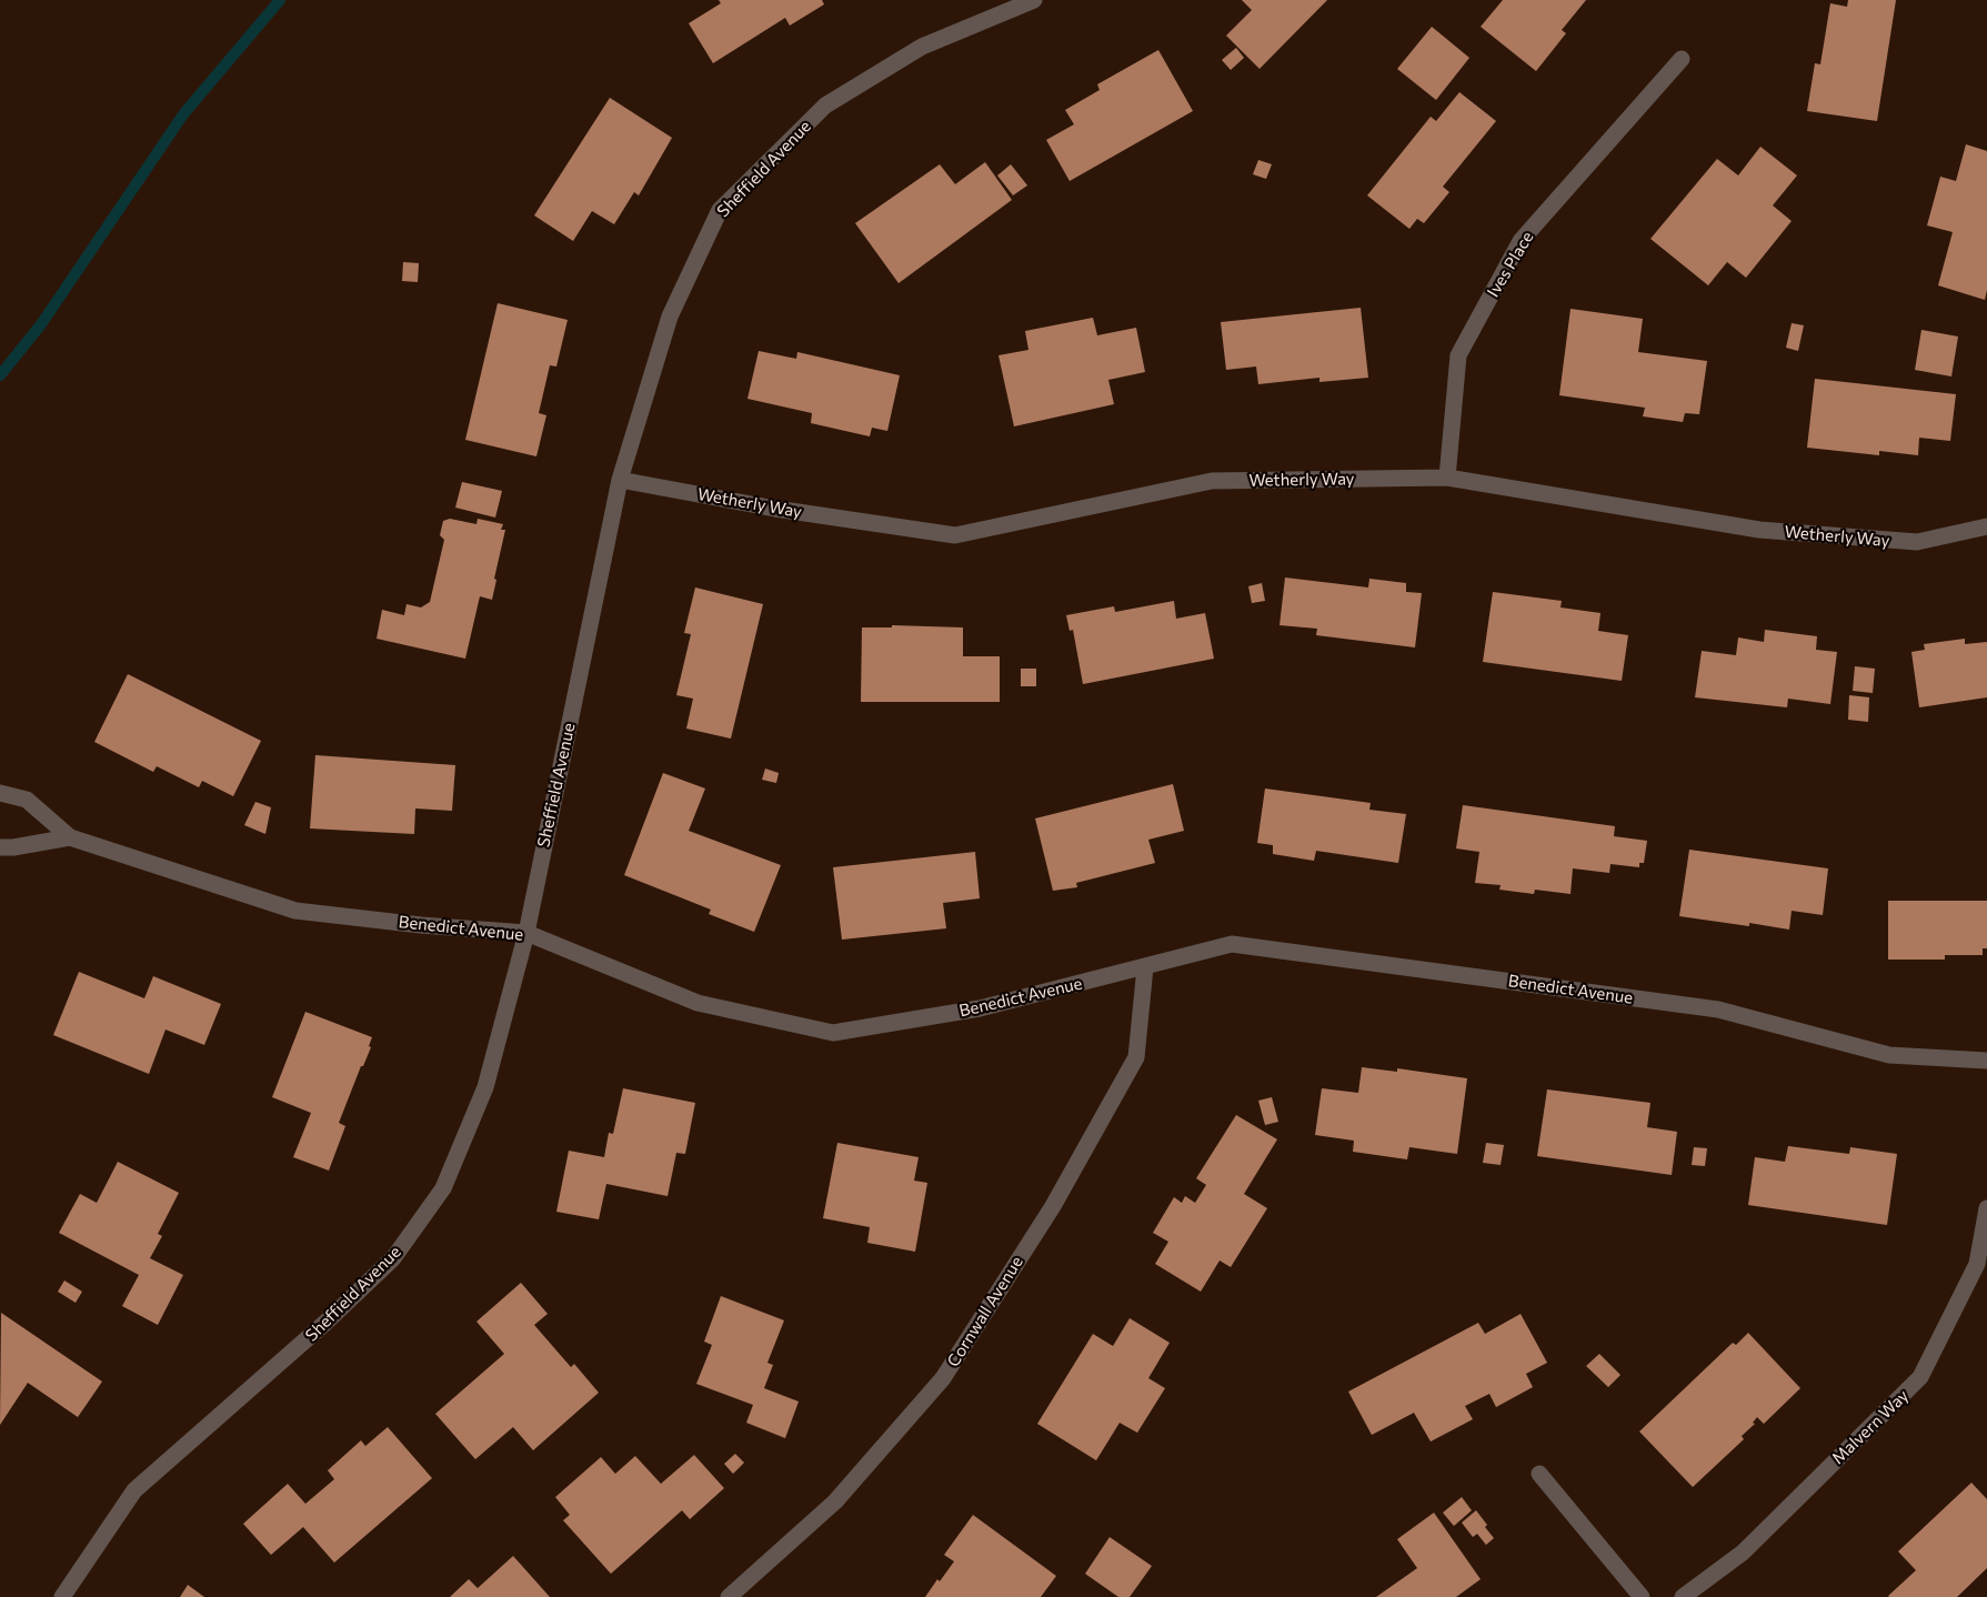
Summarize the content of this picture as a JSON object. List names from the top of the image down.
{
  "streets": {
    "street": [
      "Sheffield Avenue",
      "Ives Place",
      "Wetherly Way",
      "Benedict Avenue",
      "Cornwall Avenue",
      "Malvern Way"
    ]
  },
  "crossings": [
    ["Sheffield Avenue", "Wetherly Way"],
    ["Sheffield Avenue", "Benedict Avenue"],
    ["Ives Place", "Wetherly Way"],
    ["Benedict Avenue", "Cornwall Avenue"]
  ]
}
